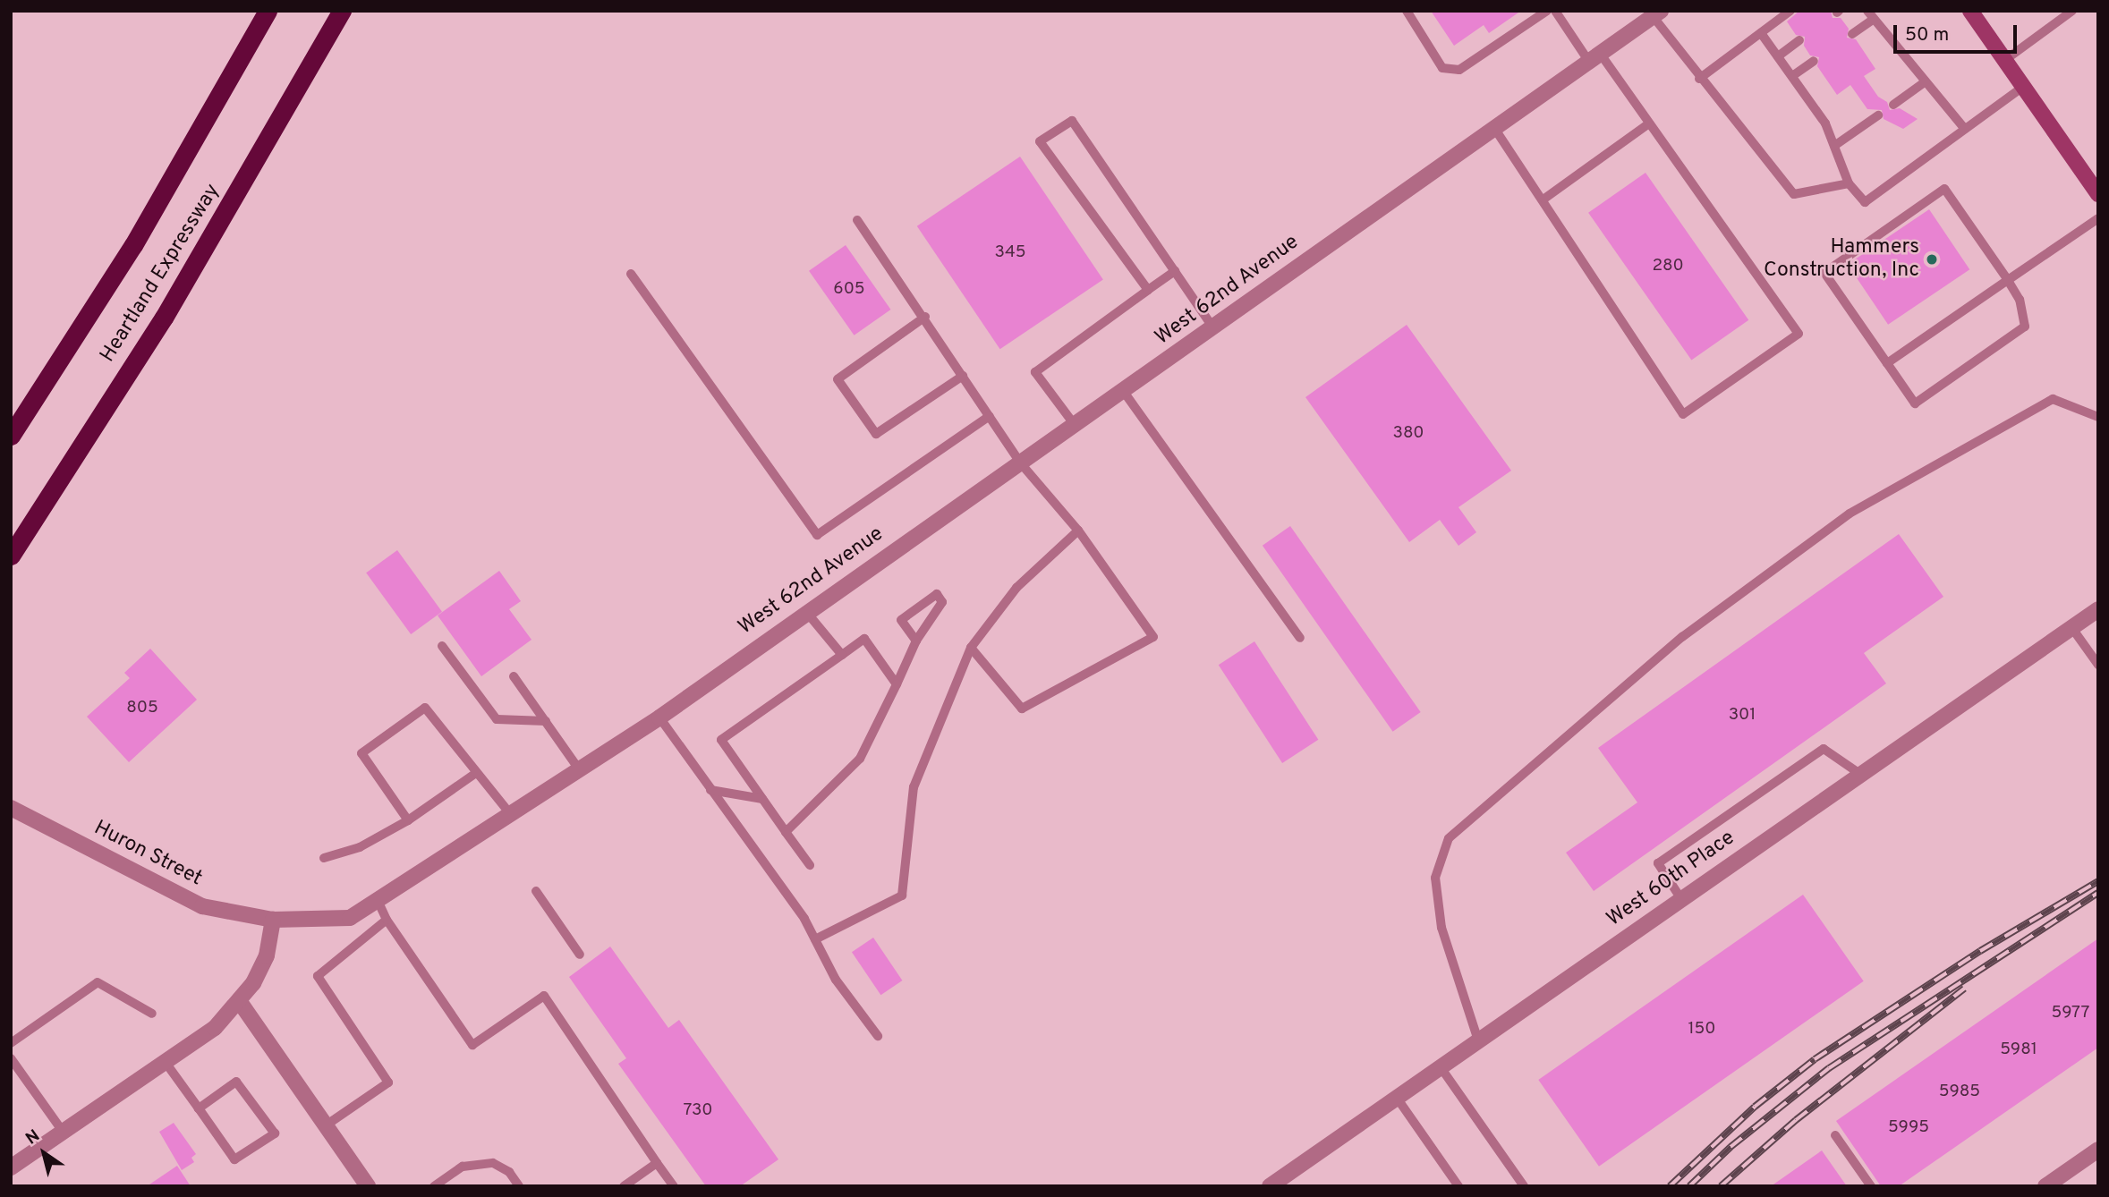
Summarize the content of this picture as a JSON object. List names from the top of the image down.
{
  "streets": {
    "highway": ["Heartland Expressway"],
    "street": ["West 62nd Avenue", "Huron Street", "West 60th Place"]
  },
  "crossings": [
    ["West 62nd Avenue", "Huron Street"]
  ],
  "places": ["Hammers Construction, Inc"],
  "house_numbers": [
    "345",
    "280",
    "605",
    "380",
    "805",
    "301",
    "5977",
    "150",
    "5981",
    "5985",
    "730",
    "5995"
  ],
  "scale_bar": "50 m",
  "north": "top left"
}
